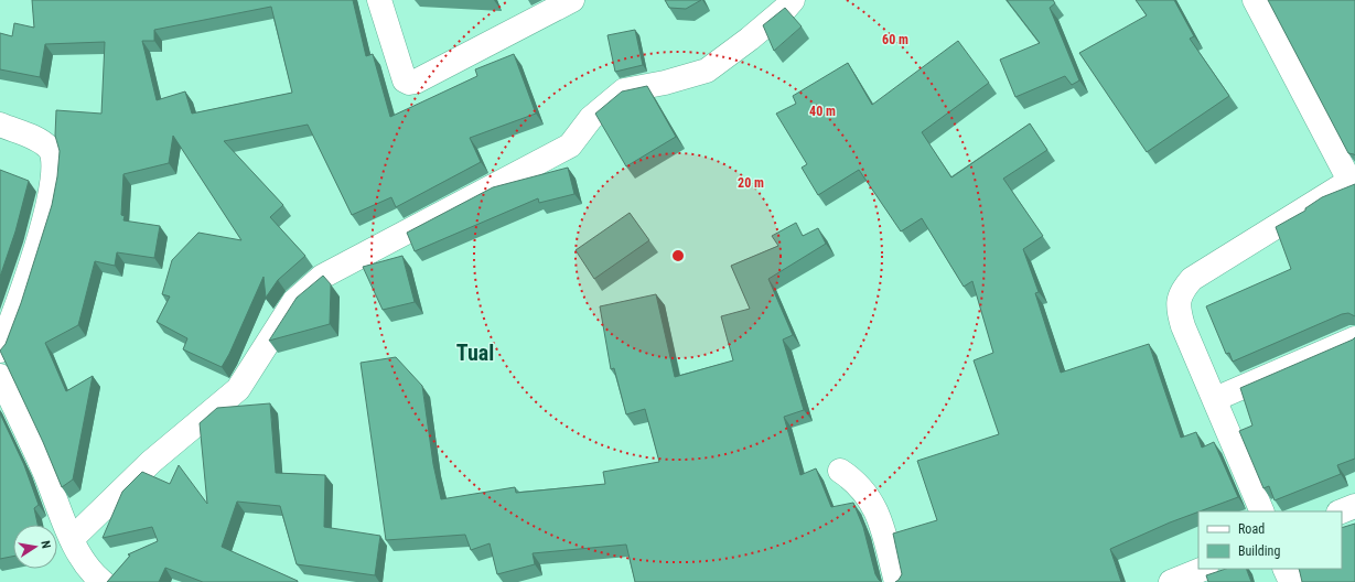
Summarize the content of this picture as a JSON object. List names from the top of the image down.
{
  "districts": ["Tual"],
  "legend": ["Road", "Building"],
  "north": "right",
  "rings": ["60 m", "40 m", "20 m"]
}
